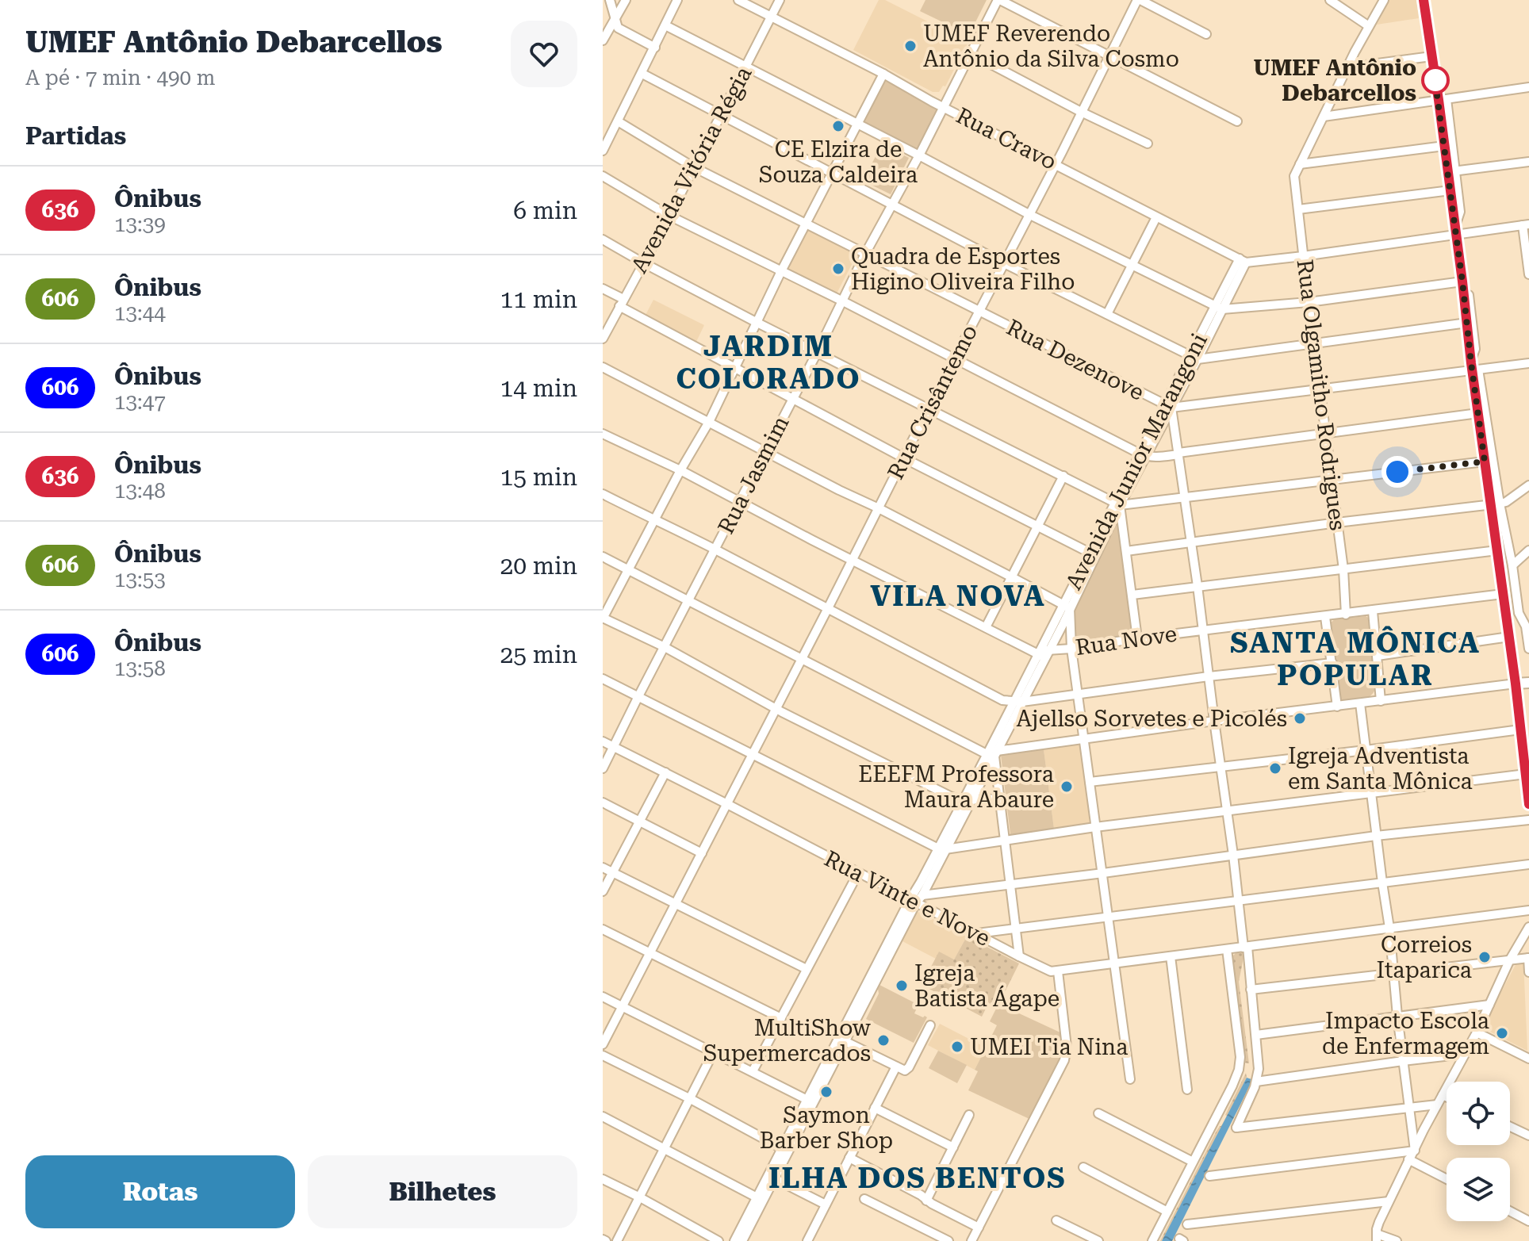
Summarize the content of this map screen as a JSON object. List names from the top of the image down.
{
  "streets": {
    "street": [
      "Rua Cravo",
      "Avenida Vitória Régia",
      "Rua Dezenove",
      "Rua Olgamitho Rodrigues",
      "Rua Crisântemo",
      "Avenida Junior Marangoni",
      "Rua Jasmim",
      "Rua Nove",
      "Rua Vinte e Nove"
    ]
  },
  "crossings": [
    ["Rua Cravo", "Avenida Vitória Régia"],
    ["Rua Cravo", "Rua Crisântemo"],
    ["Rua Cravo", "Avenida Junior Marangoni"],
    ["Rua Cravo", "Rua Jasmim"],
    ["Avenida Vitória Régia", "Rua Dezenove"],
    ["Rua Dezenove", "Rua Crisântemo"],
    ["Rua Dezenove", "Avenida Junior Marangoni"],
    ["Rua Dezenove", "Rua Jasmim"],
    ["Rua Olgamitho Rodrigues", "Rua Nove"],
    ["Rua Crisântemo", "Rua Vinte e Nove"],
    ["Avenida Junior Marangoni", "Rua Nove"],
    ["Avenida Junior Marangoni", "Rua Vinte e Nove"],
    ["Rua Jasmim", "Rua Vinte e Nove"]
  ],
  "districts": [
    "JARDIM COLORADO",
    "VILA NOVA",
    "SANTA MÔNICA POPULAR",
    "ILHA DOS BENTOS"
  ],
  "places": [
    "UMEF Reverendo Antônio da Silva Cosmo",
    "UMEF Antônio Debarcellos",
    "CE Elzira de Souza Caldeira",
    "Quadra de Esportes Higino Oliveira Filho",
    "Ajellso Sorvetes e Picolés",
    "Igreja Adventista em Santa Mônica",
    "EEEFM Professora Maura Abaure",
    "Correios Itaparica",
    "Igreja Batista Ágape",
    "Impacto Escola de Enfermagem",
    "MultiShow Supermercados",
    "UMEI Tia Nina",
    "Saymon Barber Shop"
  ],
  "lines": ["bus line 636"],
  "page": {
    "heading": [
      ["UMEF Antônio Debarcellos", "A pé · 7 min · 490 m"],
      "Partidas"
    ],
    "list": [
      {
        "mark": "636",
        "name": "Ônibus",
        "note": "13:39",
        "value": "6 min"
      },
      {
        "mark": "606",
        "name": "Ônibus",
        "note": "13:44",
        "value": "11 min"
      },
      {
        "mark": "606",
        "name": "Ônibus",
        "note": "13:47",
        "value": "14 min"
      },
      {
        "mark": "636",
        "name": "Ônibus",
        "note": "13:48",
        "value": "15 min"
      },
      {
        "mark": "606",
        "name": "Ônibus",
        "note": "13:53",
        "value": "20 min"
      },
      {
        "mark": "606",
        "name": "Ônibus",
        "note": "13:58",
        "value": "25 min"
      }
    ],
    "buttons": ["Rotas", "Bilhetes"]
  }
}
